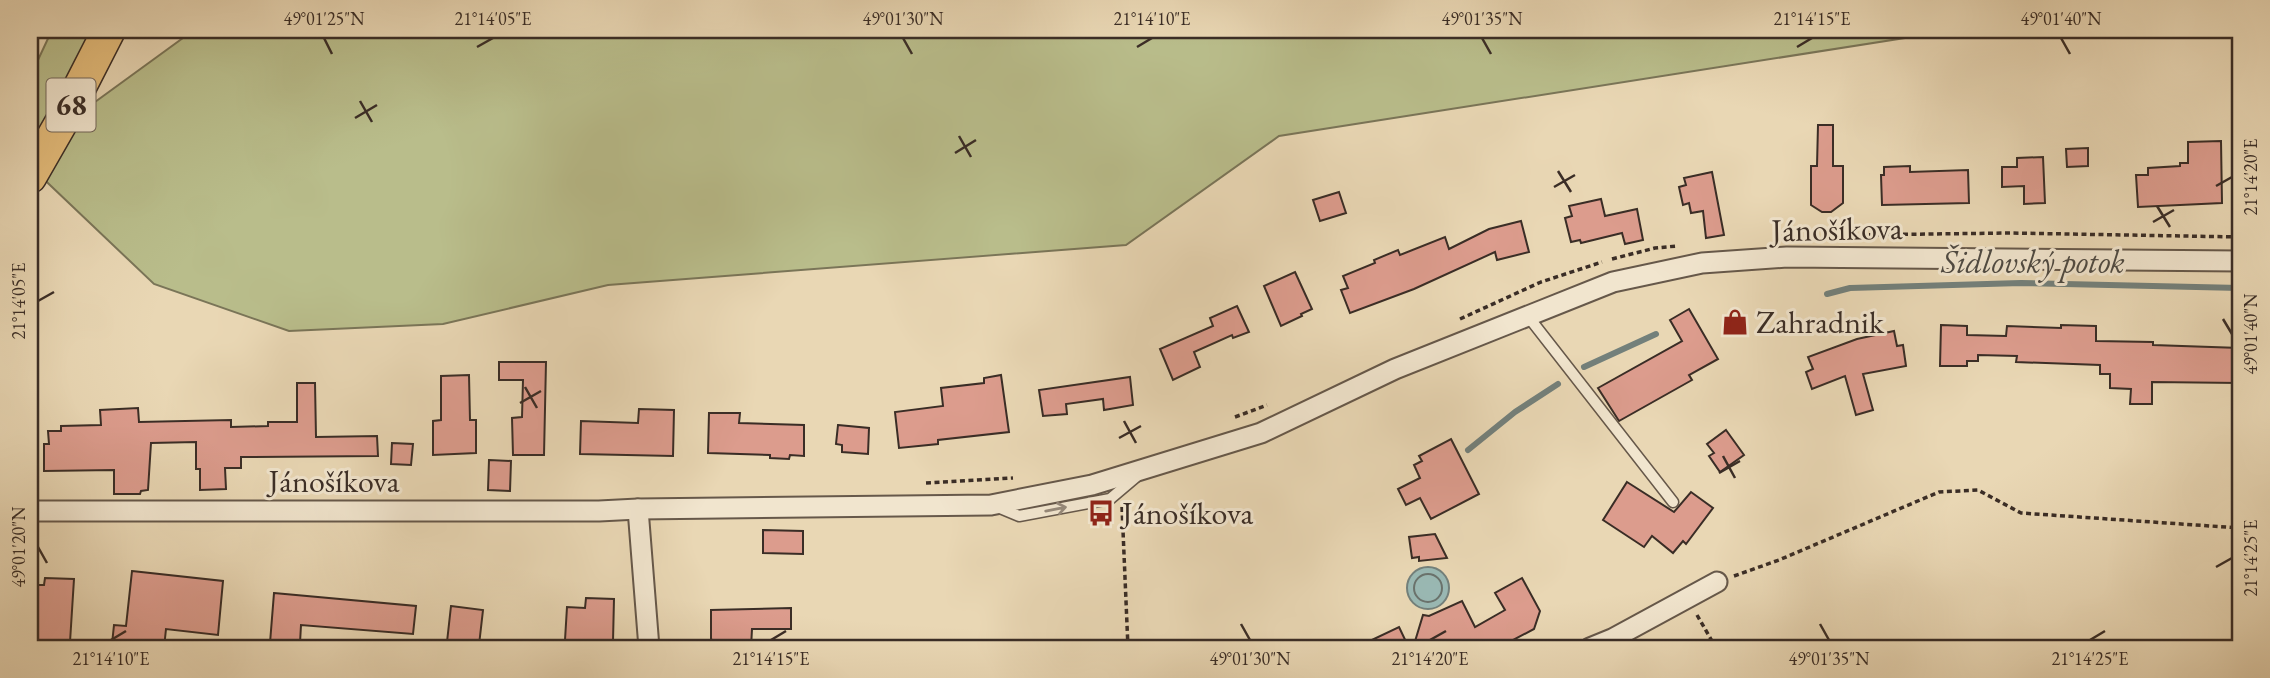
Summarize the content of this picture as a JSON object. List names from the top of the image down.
{
  "streets": {
    "main road": ["68"],
    "street": ["Jánošíkova"]
  },
  "water": ["Šidlovský potok"],
  "places": {
    "shop": ["Zahradnik"],
    "bus stop": ["Jánošíkova"]
  },
  "coordinates": [
    "49°01'25\"N",
    "21°14'05\"E",
    "49°01'30\"N",
    "21°14'10\"E",
    "49°01'35\"N",
    "21°14'15\"E",
    "49°01'40\"N",
    "21°14'20\"E",
    "49°01'20\"N",
    "21°14'25\"E"
  ]
}
